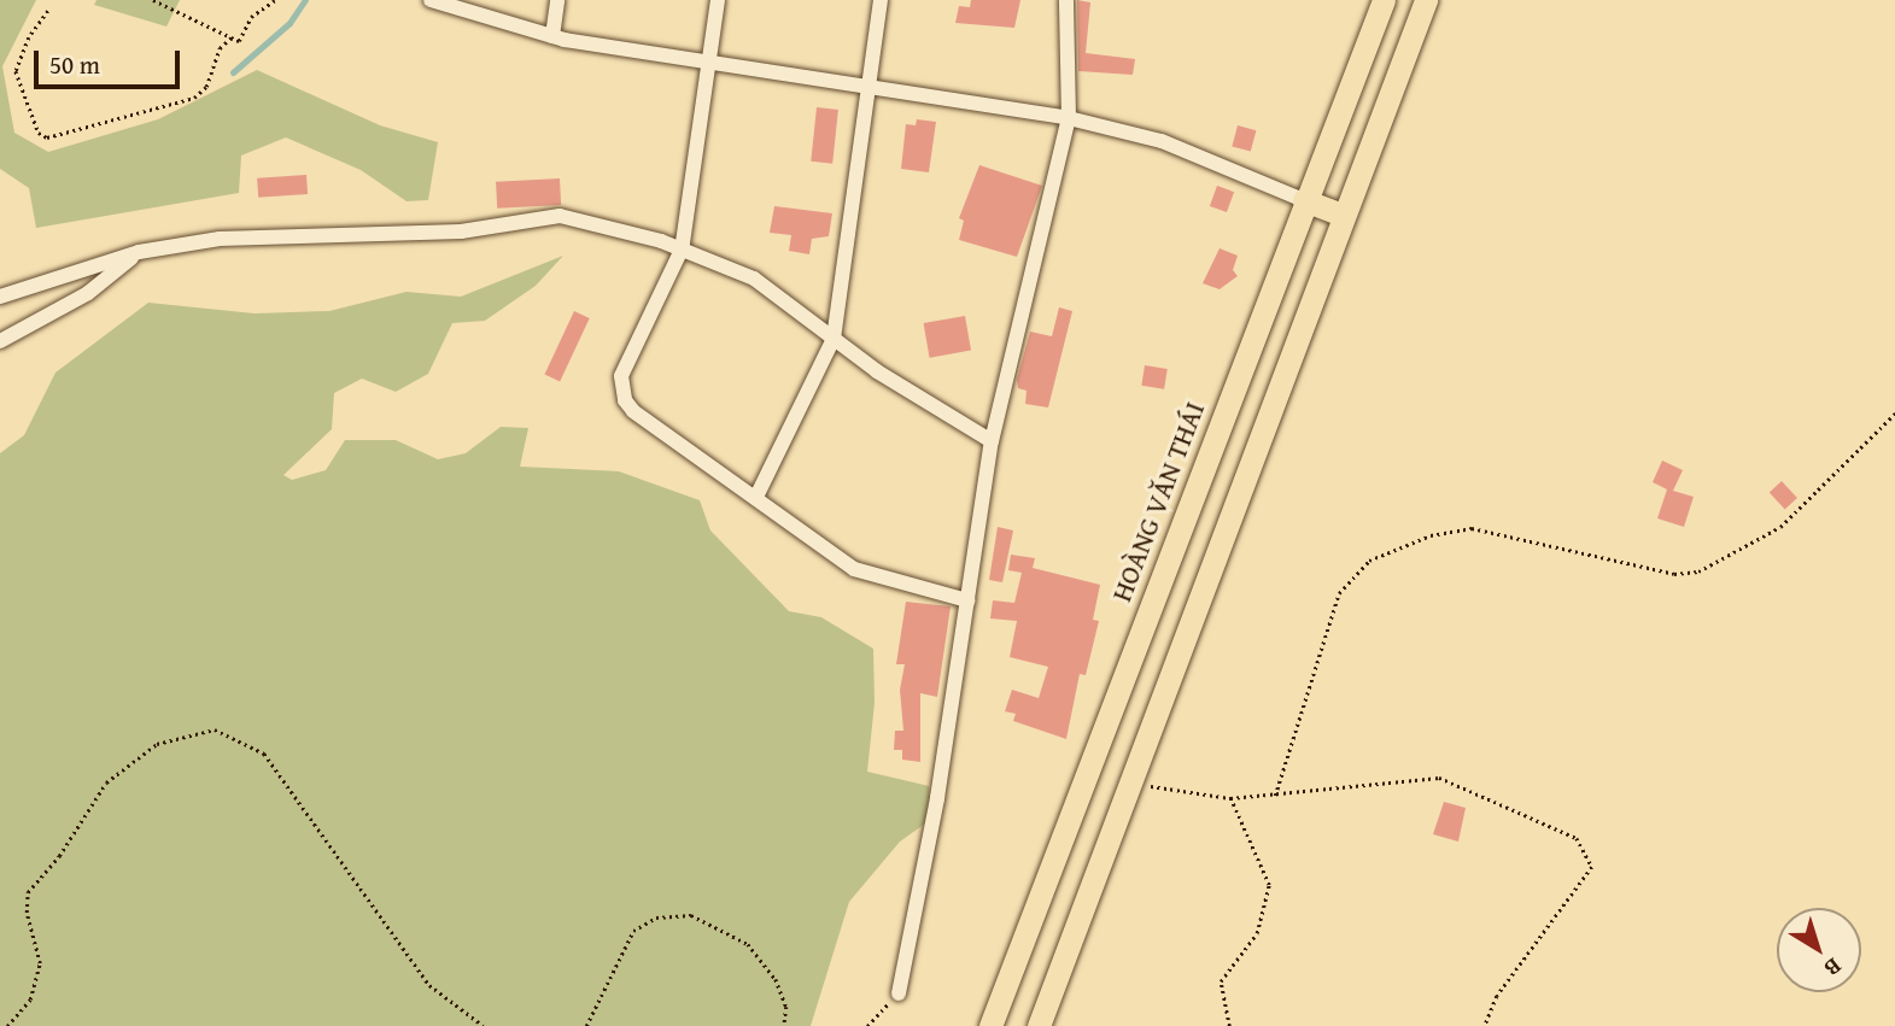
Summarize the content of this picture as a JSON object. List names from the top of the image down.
{
  "streets": {
    "main road": ["HOÀNG VĂN THÁI"]
  },
  "scale_bar": "50 m",
  "north": "bottom right"
}
